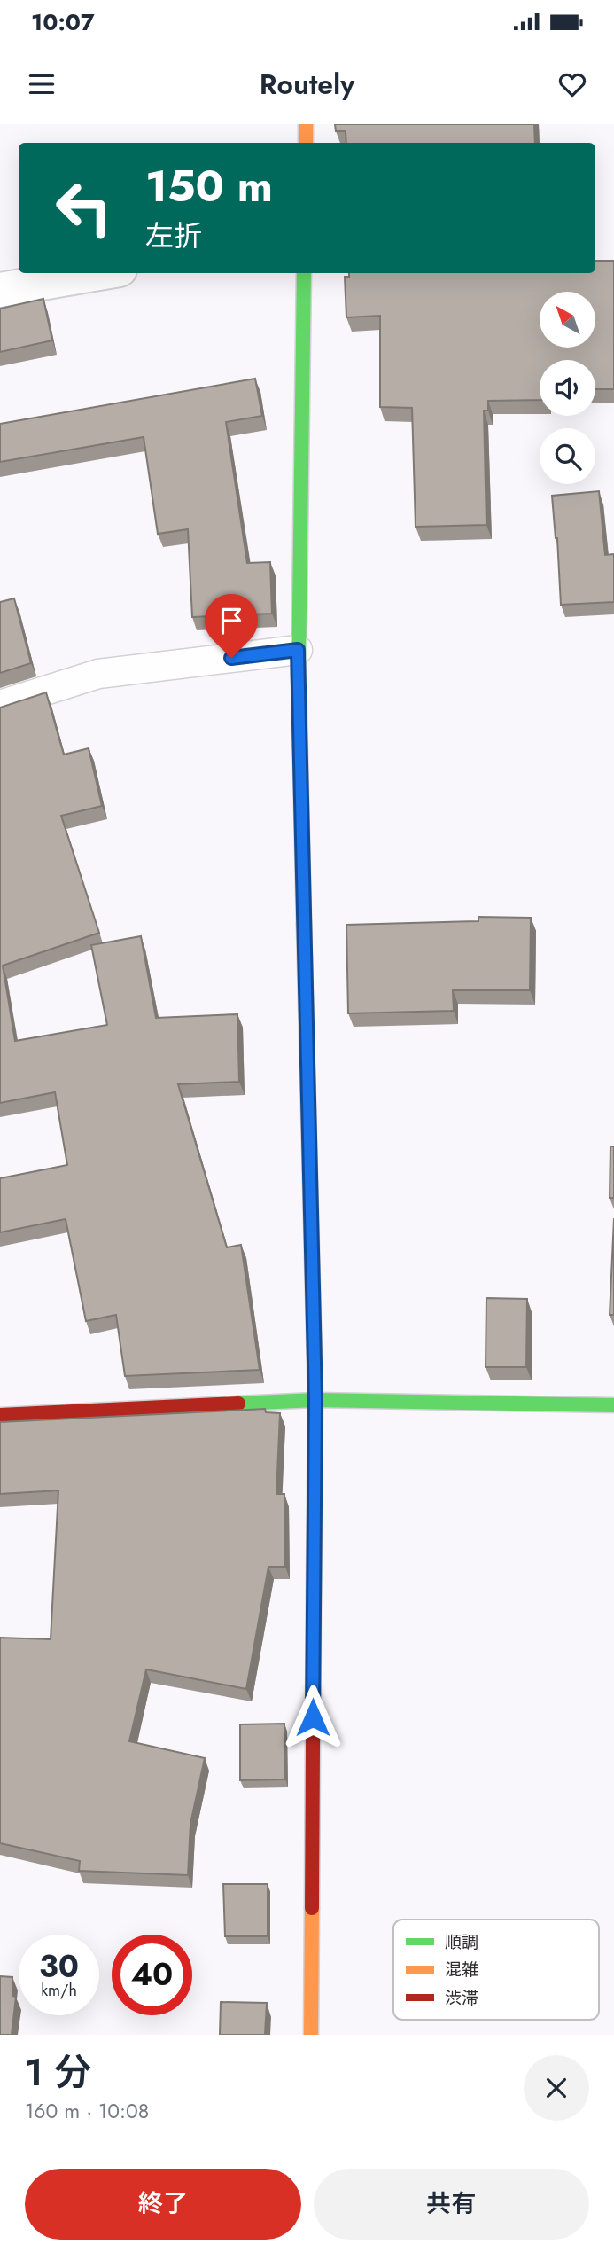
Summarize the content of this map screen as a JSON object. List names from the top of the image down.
{
  "legend": ["順調", "混雑", "渋滞"],
  "north": "top left",
  "page": {
    "status": "10:07",
    "header": "Routely",
    "turn": ["150 m", "左折"],
    "speed": "30 km/h",
    "limit": "40",
    "heading": ["1 分", "160 m · 10:08"],
    "buttons": ["終了", "共有"]
  }
}
